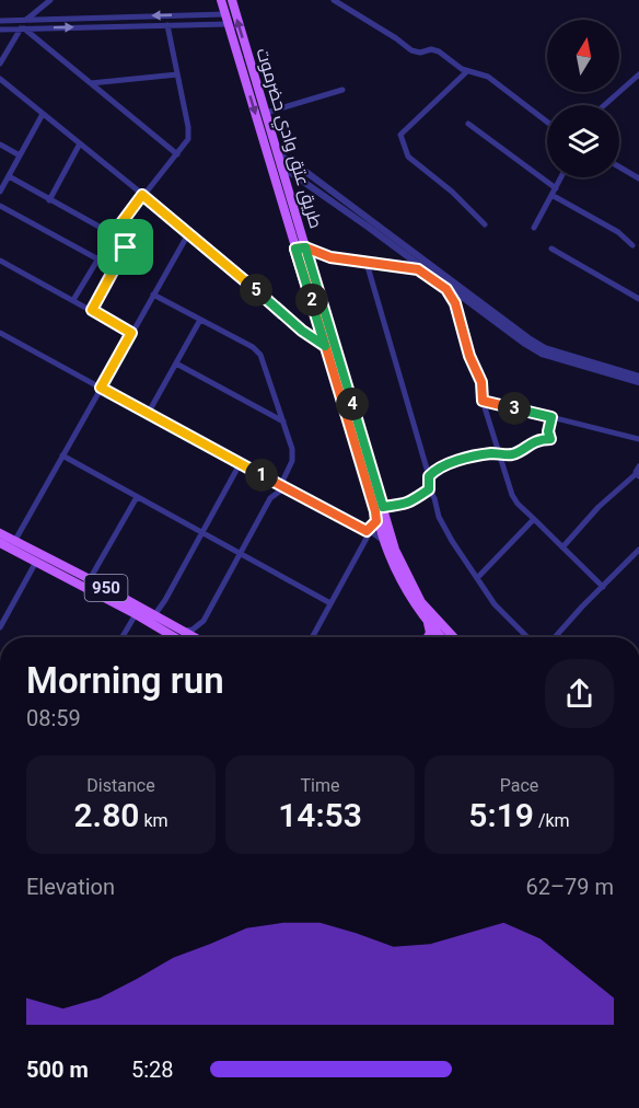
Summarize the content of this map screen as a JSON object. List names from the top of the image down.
{
  "streets": {
    "main road": ["طريق عتق وادي حضرموت", "950"]
  },
  "north": "top",
  "page": {
    "pins": [
      "5",
      "2",
      "4",
      "3",
      "1"
    ],
    "heading": ["Morning run", "08:59"],
    "stats": [
      ["Distance", "2.80 km"],
      ["Time", "14:53"],
      ["Pace", "5:19 /km"]
    ],
    "chart": ["Elevation", "62–79 m"],
    "list": [
      {
        "name": "500 m",
        "note": "5:28"
      }
    ]
  }
}
